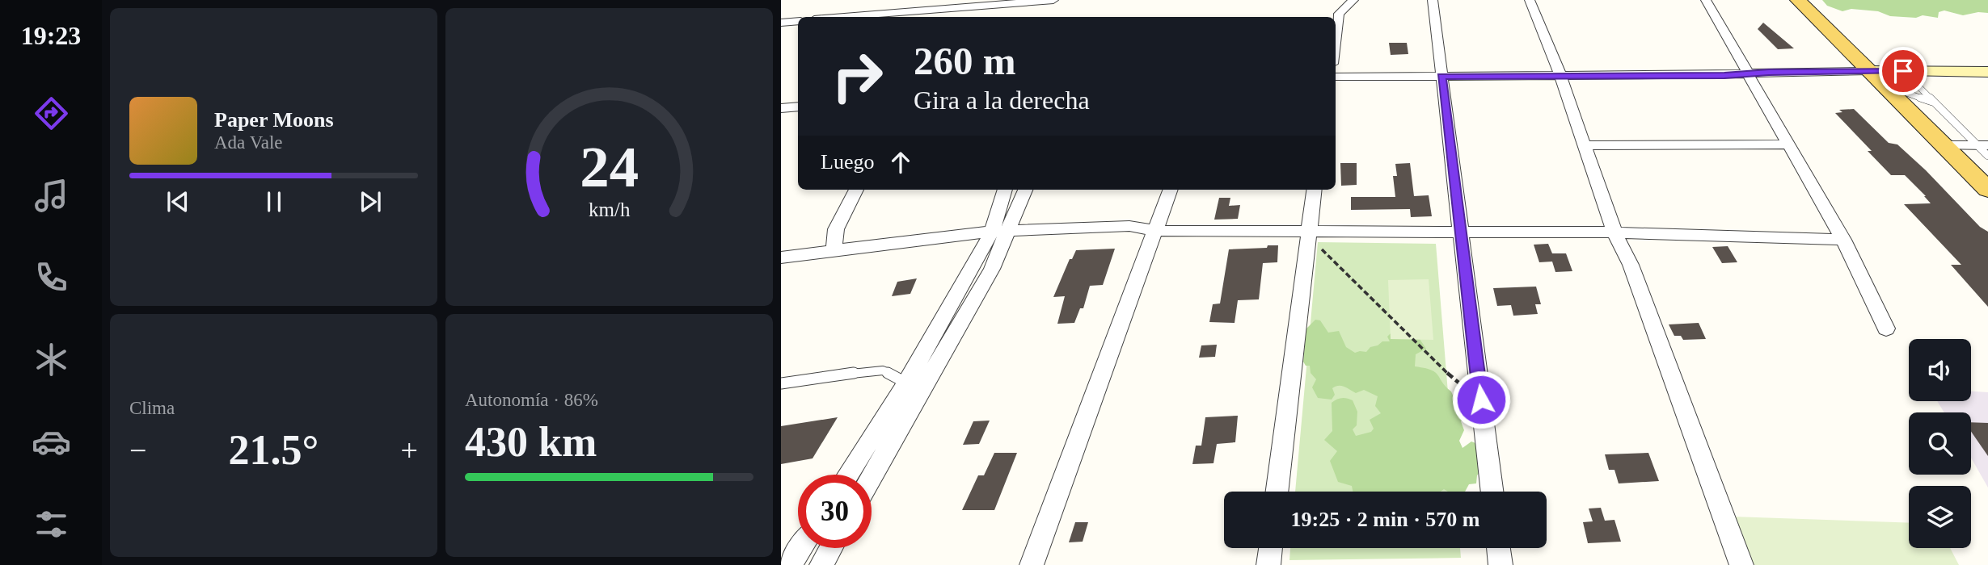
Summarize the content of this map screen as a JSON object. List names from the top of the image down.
{
  "page": {
    "tabs": "19:23",
    "turn": ["260 m", "Gira a la derecha"],
    "song": ["Paper Moons", "Ada Vale"],
    "then": "Luego",
    "tile": [
      "Clima",
      ["Autonomía · 86%", "430 km"]
    ],
    "heat": ["−", "21.5°", "+"],
    "limit": "30",
    "trip": "19:25 · 2 min · 570 m",
    "gauge": ["24", "km/h"]
  }
}
